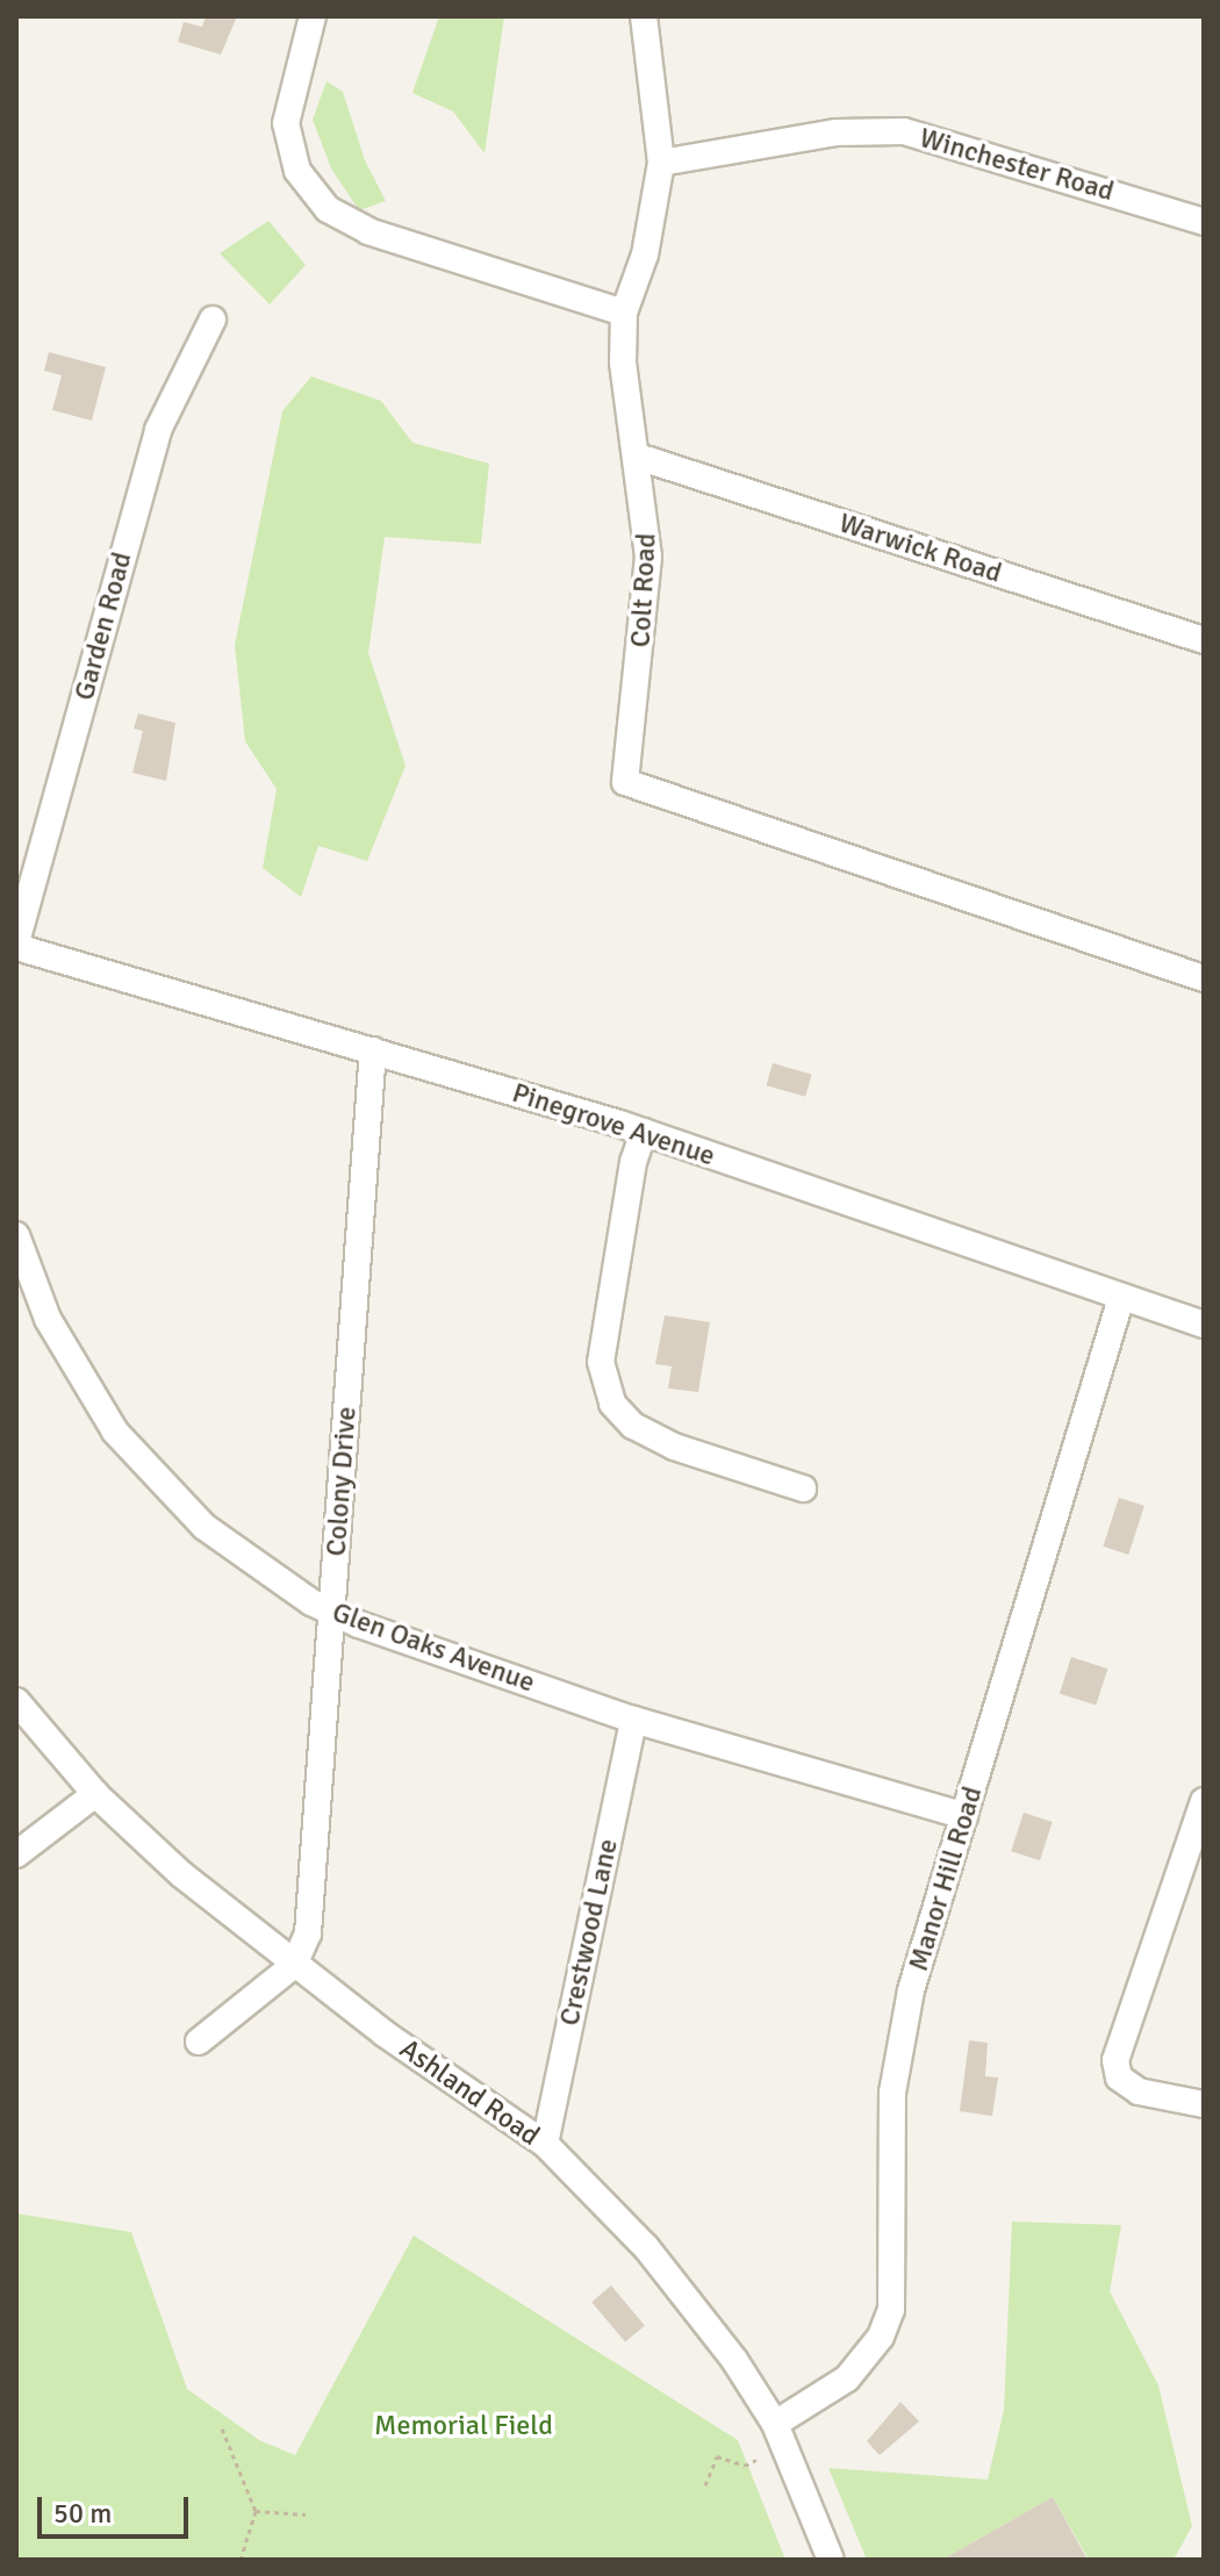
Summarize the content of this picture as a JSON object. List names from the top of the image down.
{
  "streets": {
    "street": [
      "Winchester Road",
      "Warwick Road",
      "Colt Road",
      "Garden Road",
      "Pinegrove Avenue",
      "Colony Drive",
      "Glen Oaks Avenue",
      "Manor Hill Road",
      "Crestwood Lane",
      "Ashland Road"
    ]
  },
  "crossings": [
    ["Winchester Road", "Colt Road"],
    ["Warwick Road", "Colt Road"],
    ["Garden Road", "Pinegrove Avenue"],
    ["Pinegrove Avenue", "Colony Drive"],
    ["Pinegrove Avenue", "Manor Hill Road"],
    ["Colony Drive", "Glen Oaks Avenue"],
    ["Colony Drive", "Ashland Road"],
    ["Glen Oaks Avenue", "Manor Hill Road"],
    ["Glen Oaks Avenue", "Crestwood Lane"],
    ["Manor Hill Road", "Ashland Road"],
    ["Crestwood Lane", "Ashland Road"]
  ],
  "parks": ["Memorial Field"],
  "scale_bar": "50 m"
}
